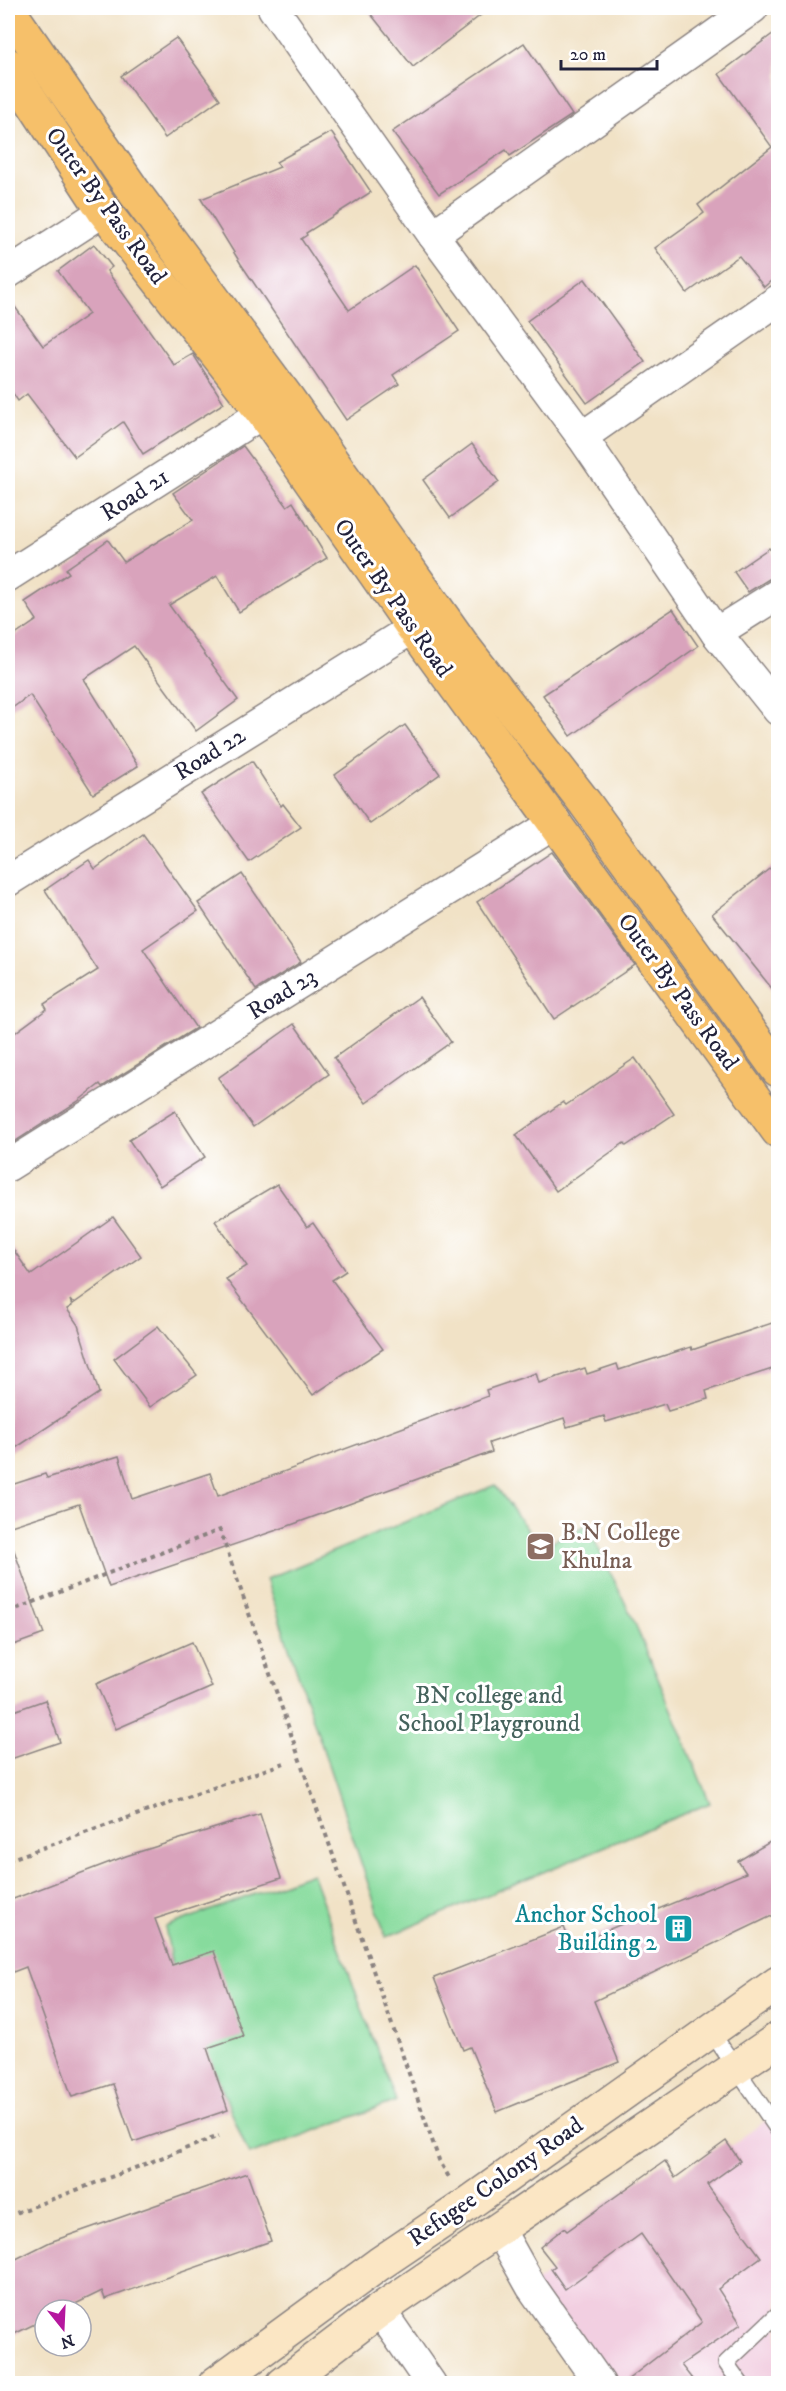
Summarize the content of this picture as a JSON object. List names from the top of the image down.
{
  "streets": {
    "main road": ["Outer By Pass Road", "Refugee Colony Road"],
    "street": ["Road 21", "Road 22", "Road 23"]
  },
  "crossings": [
    ["Outer By Pass Road", "Road 21"],
    ["Outer By Pass Road", "Road 22"],
    ["Outer By Pass Road", "Road 23"]
  ],
  "parks": ["BN college and School Playground"],
  "places": {
    "school or university": ["B.N College Khulna"],
    "building": ["Anchor School Building 2"]
  },
  "scale_bar": "20 m",
  "north": "bottom"
}
